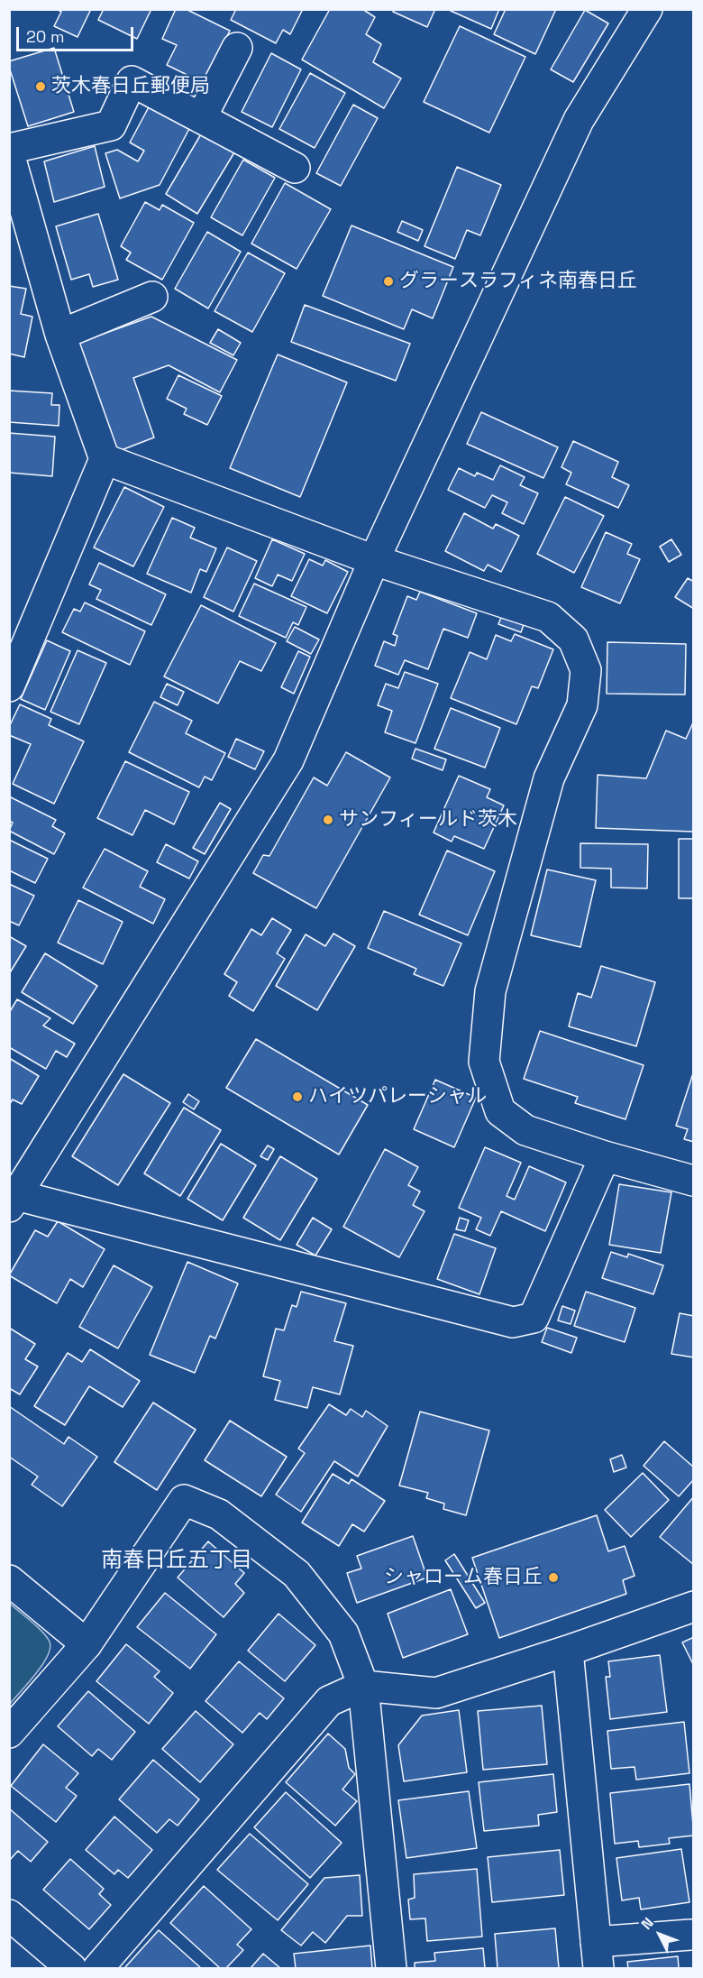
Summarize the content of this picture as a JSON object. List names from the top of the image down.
{
  "districts": ["南春日丘五丁目"],
  "places": [
    "茨木春日丘郵便局",
    "グラースラフィネ南春日丘",
    "サンフィールド茨木",
    "ハイツパレーシャル",
    "シャローム春日丘"
  ],
  "scale_bar": "20 m",
  "north": "top left"
}
